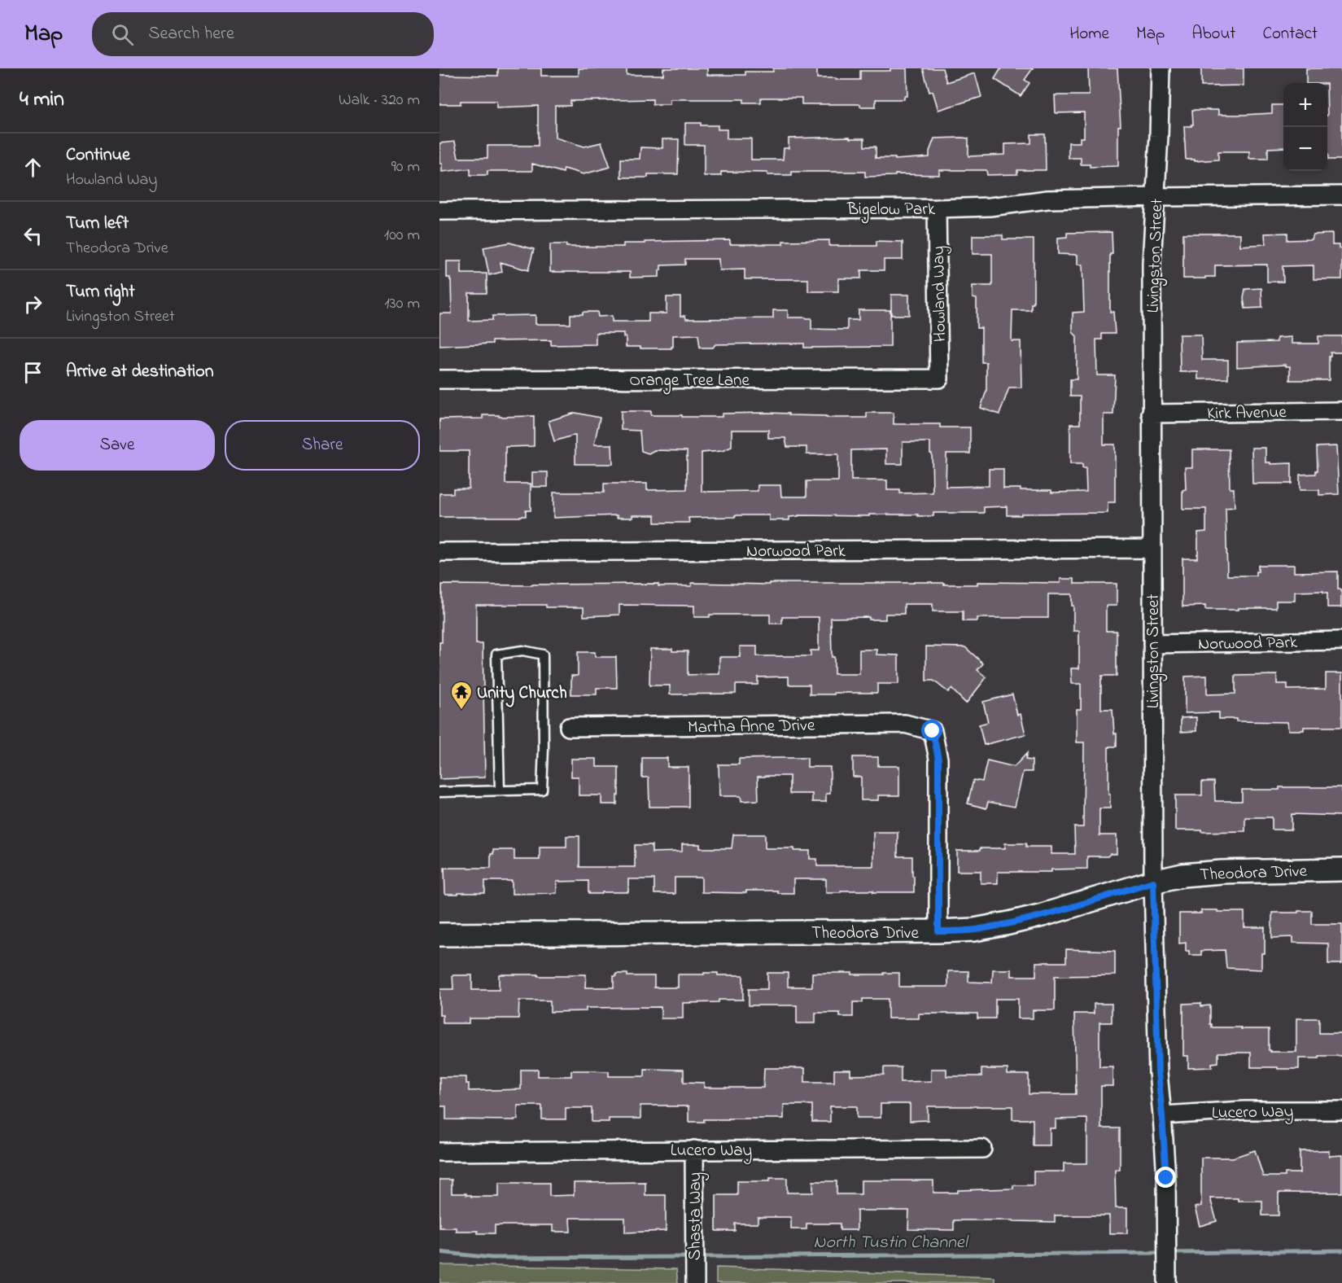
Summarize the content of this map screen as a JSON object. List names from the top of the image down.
{
  "streets": {
    "street": [
      "Bigelow Park",
      "Livingston Street",
      "Howland Way",
      "Orange Tree Lane",
      "Kirk Avenue",
      "Norwood Park",
      "Martha Anne Drive",
      "Theodora Drive",
      "Lucero Way",
      "Shasta Way"
    ]
  },
  "crossings": [
    ["Bigelow Park", "Livingston Street"],
    ["Bigelow Park", "Howland Way"],
    ["Livingston Street", "Kirk Avenue"],
    ["Livingston Street", "Norwood Park"],
    ["Livingston Street", "Theodora Drive"],
    ["Livingston Street", "Lucero Way"],
    ["Howland Way", "Orange Tree Lane"],
    ["Martha Anne Drive", "Theodora Drive"],
    ["Lucero Way", "Shasta Way"]
  ],
  "water": ["North Tustin Channel"],
  "places": {
    "temple": ["Unity Church"]
  },
  "page": {
    "header": "Map",
    "search": "Search here",
    "nav": [
      "Home",
      "Map",
      "About",
      "Contact"
    ],
    "heading": ["4 min", "Walk · 320 m"],
    "map_buttons": ["+", "−"],
    "list": [
      ["Continue", "Howland Way", "90 m"],
      ["Turn left", "Theodora Drive", "100 m"],
      ["Turn right", "Livingston Street", "130 m"],
      "Arrive at destination"
    ],
    "buttons": ["Save", "Share"]
  }
}
